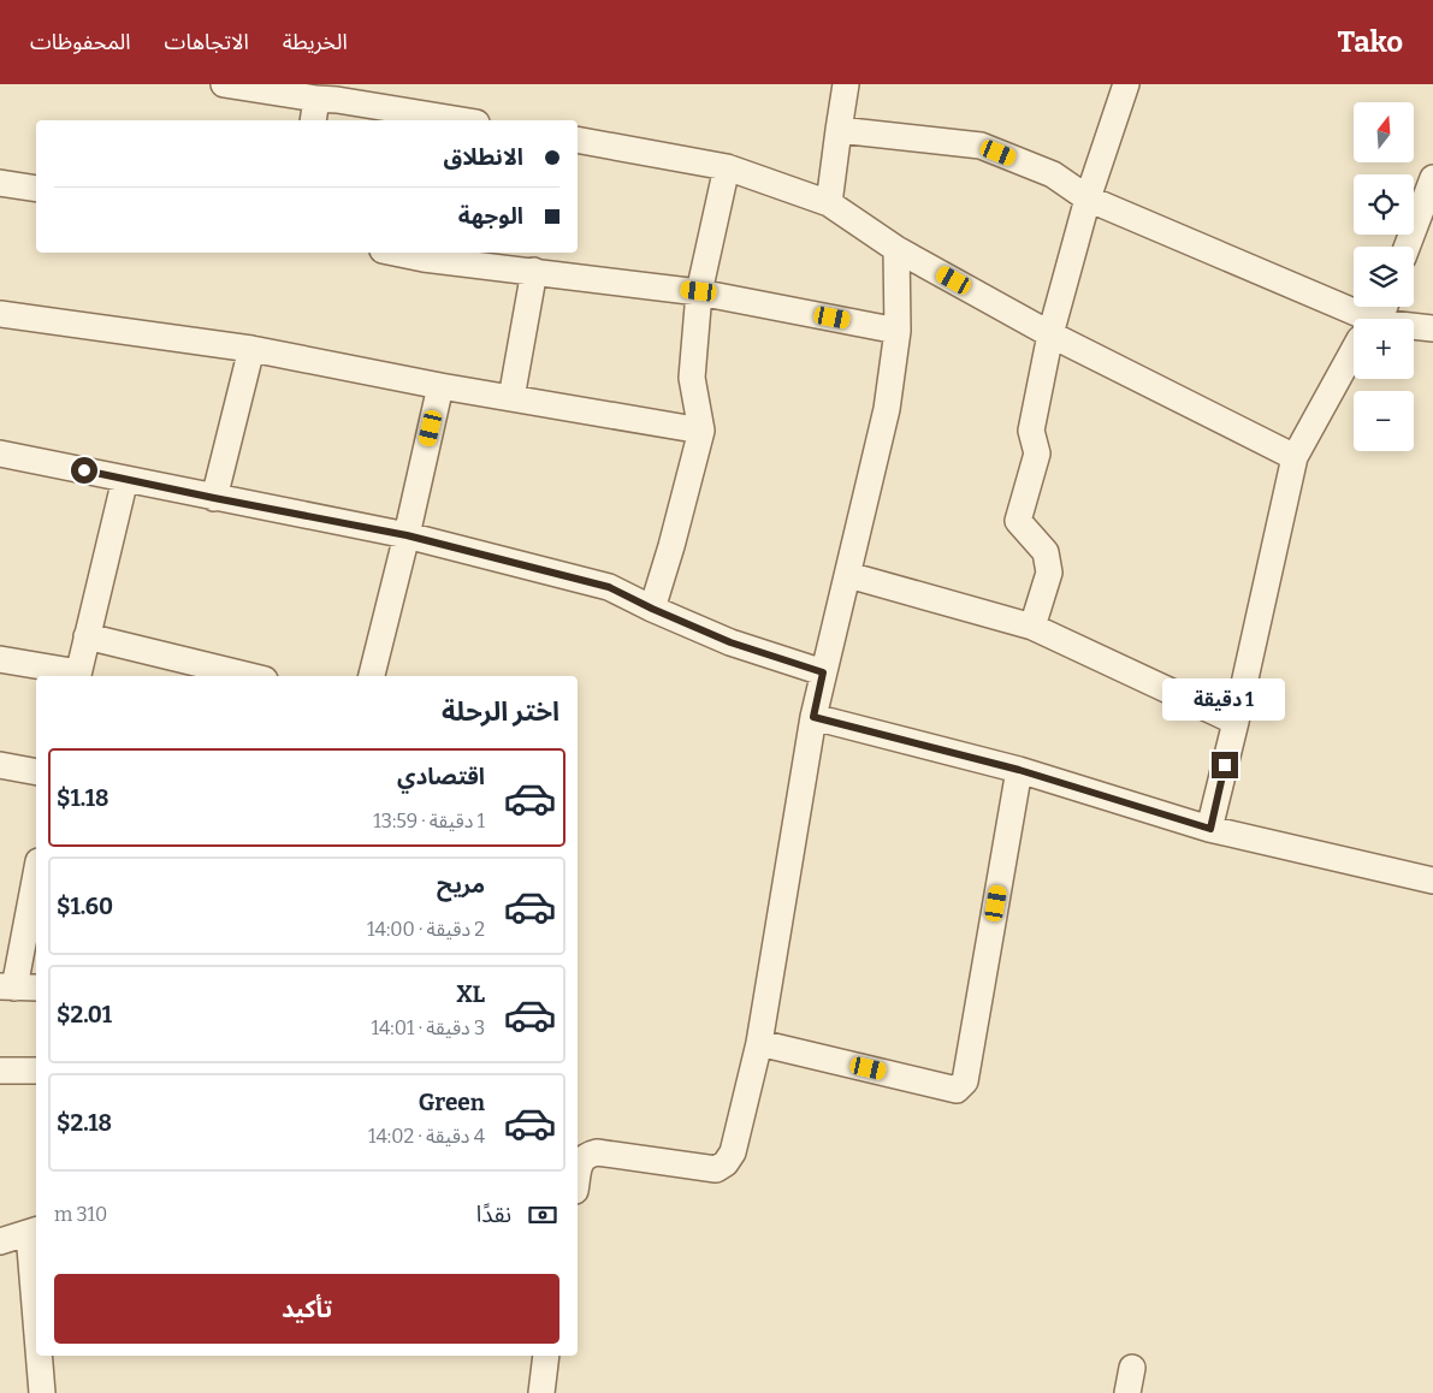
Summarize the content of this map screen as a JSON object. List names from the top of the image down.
{
  "north": "top",
  "page": {
    "header": "Tako",
    "nav": ["الخريطة", "الاتجاهات", "المحفوظات"],
    "map_buttons": ["+", "−"],
    "banner": ["الانطلاق", "الوجهة"],
    "heading": "اختر الرحلة",
    "bubble": "1 دقيقة",
    "list": [
      {
        "name": "اقتصادي",
        "note": "1 دقيقة · 13:59",
        "value": "$1.18"
      },
      {
        "name": "مريح",
        "note": "2 دقيقة · 14:00",
        "value": "$1.60"
      },
      {
        "name": "XL",
        "note": "3 دقيقة · 14:01",
        "value": "$2.01"
      },
      {
        "name": "Green",
        "note": "4 دقيقة · 14:02",
        "value": "$2.18"
      }
    ],
    "pay": ["نقدًا", "310 m"],
    "buttons": "تأكيد"
  }
}
